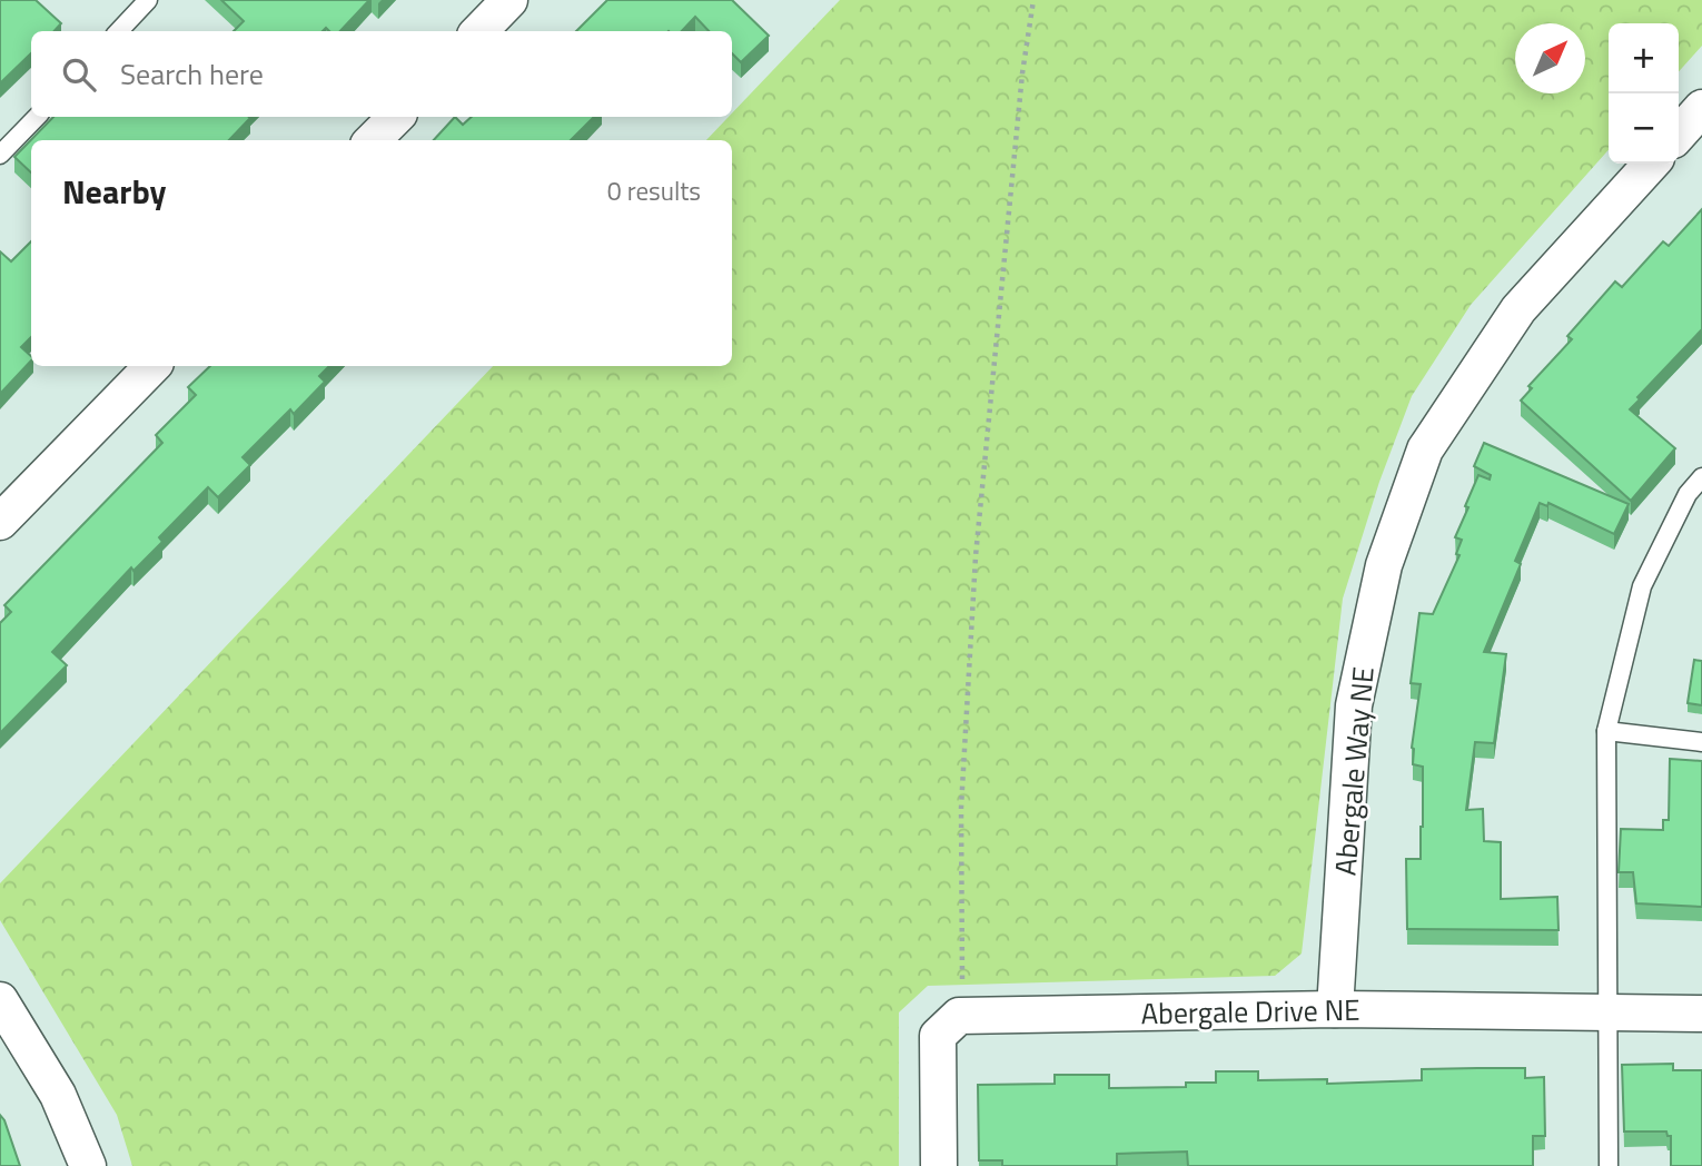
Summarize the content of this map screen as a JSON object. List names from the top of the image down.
{
  "streets": {
    "street": ["Abergale Way NE", "Abergale Drive NE"]
  },
  "crossings": [
    ["Abergale Way NE", "Abergale Drive NE"]
  ],
  "north": "top right",
  "page": {
    "map_buttons": ["+", "−"],
    "search": "Search here",
    "heading": ["Nearby", "0 results"]
  }
}
